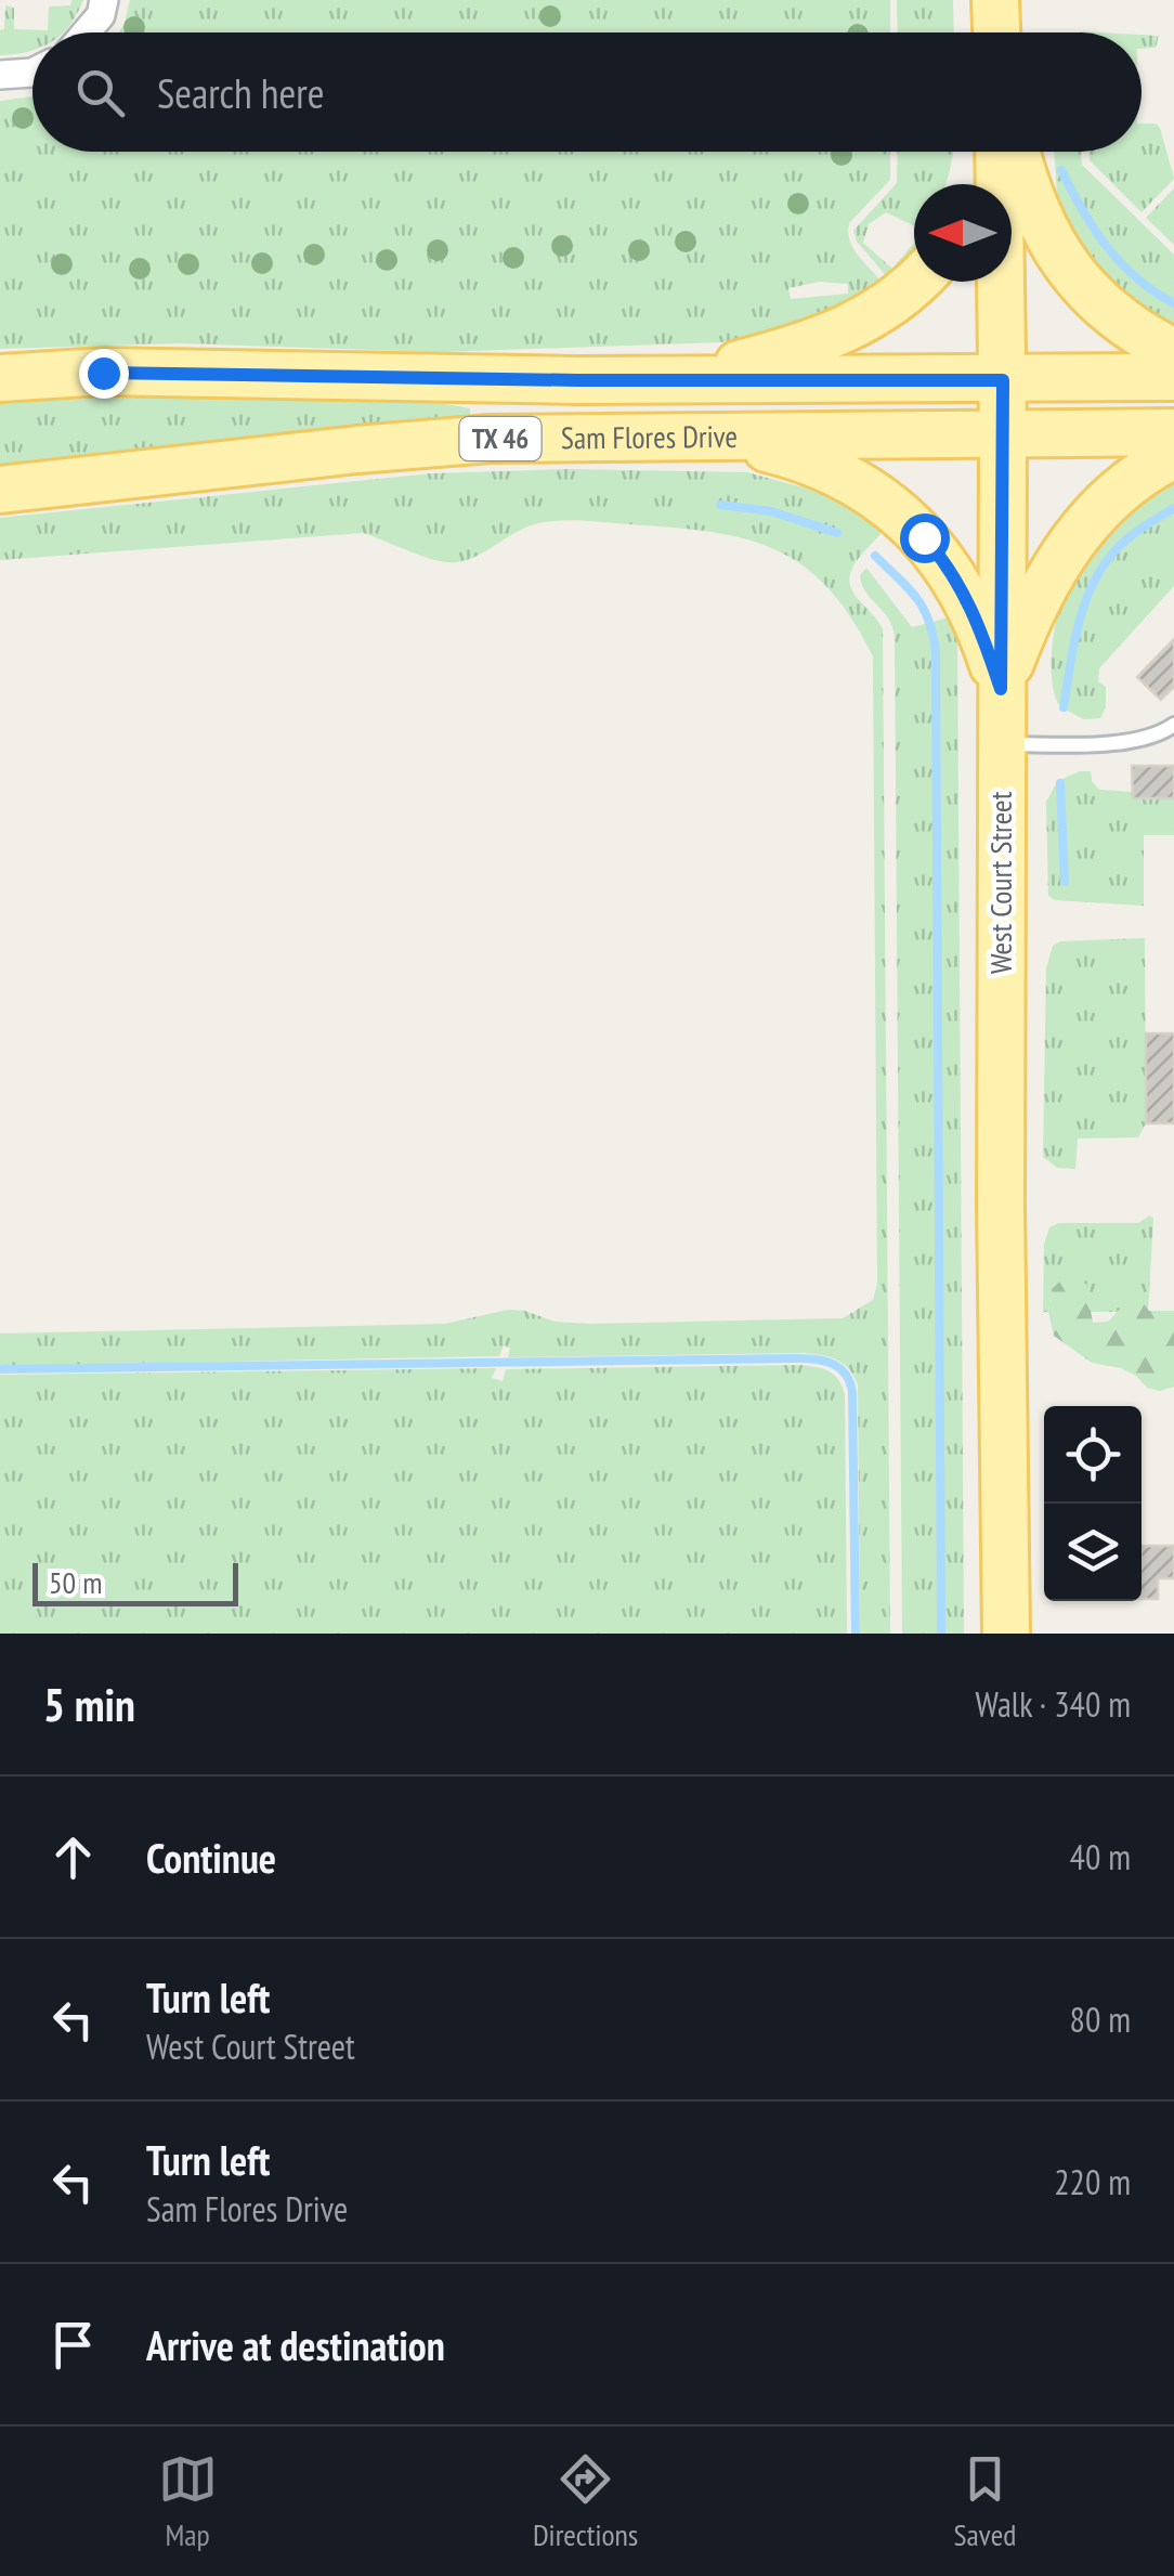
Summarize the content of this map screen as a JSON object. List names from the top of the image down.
{
  "streets": {
    "main road": ["Sam Flores Drive", "TX 46", "West Court Street"]
  },
  "crossings": [
    ["Sam Flores Drive", "West Court Street"]
  ],
  "scale_bar": "50 m",
  "north": "left",
  "page": {
    "search": "Search here",
    "scale": "50 m",
    "heading": ["5 min", "Walk · 340 m"],
    "list": [
      ["Continue", "40 m"],
      ["Turn left", "West Court Street", "80 m"],
      ["Turn left", "Sam Flores Drive", "220 m"],
      "Arrive at destination"
    ],
    "nav": ["Map", "Directions", "Saved"]
  }
}
